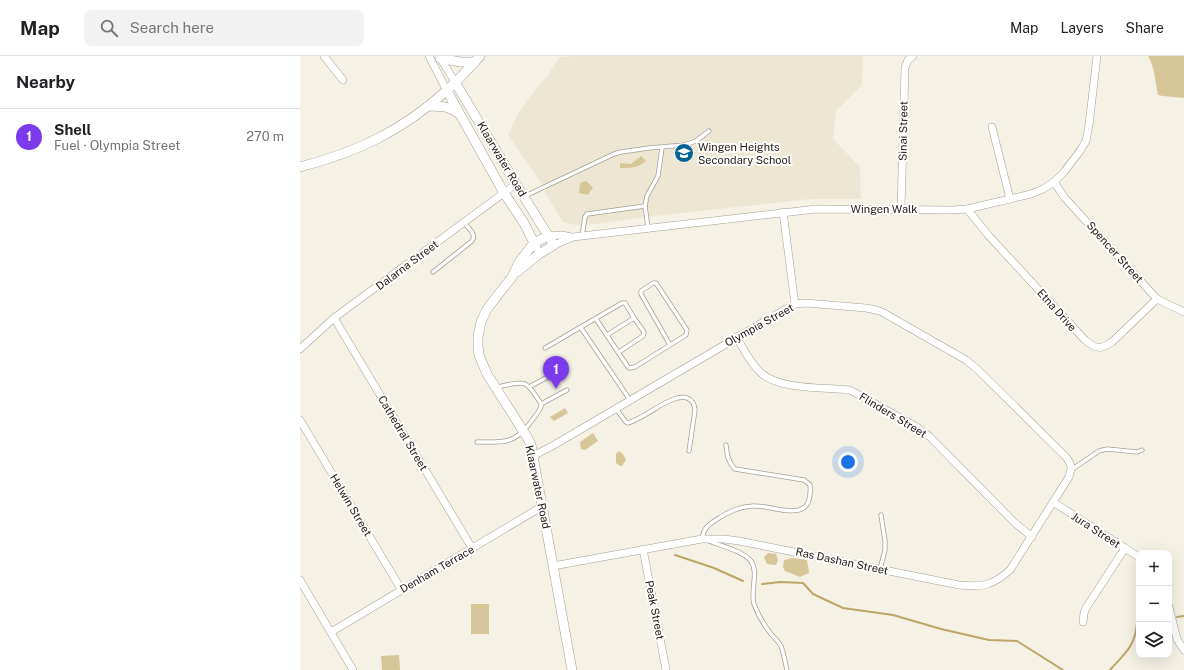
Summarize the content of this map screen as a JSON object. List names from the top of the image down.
{
  "streets": {
    "street": [
      "Sinai Street",
      "Klaarwater Road",
      "Wingen Walk",
      "Spencer Street",
      "Dalarna Street",
      "Etna Drive",
      "Olympia Street",
      "Flinders Street",
      "Cathedral Street",
      "Helwin Street",
      "Jura Street",
      "Ras Dashan Street",
      "Denham Terrace",
      "Peak Street"
    ]
  },
  "crossings": [
    ["Sinai Street", "Wingen Walk"],
    ["Klaarwater Road", "Wingen Walk"],
    ["Klaarwater Road", "Dalarna Street"],
    ["Klaarwater Road", "Olympia Street"],
    ["Klaarwater Road", "Ras Dashan Street"],
    ["Klaarwater Road", "Denham Terrace"],
    ["Wingen Walk", "Spencer Street"],
    ["Wingen Walk", "Etna Drive"],
    ["Spencer Street", "Etna Drive"],
    ["Dalarna Street", "Cathedral Street"],
    ["Olympia Street", "Flinders Street"],
    ["Olympia Street", "Ras Dashan Street"],
    ["Flinders Street", "Ras Dashan Street"],
    ["Cathedral Street", "Denham Terrace"],
    ["Helwin Street", "Denham Terrace"],
    ["Jura Street", "Ras Dashan Street"],
    ["Ras Dashan Street", "Peak Street"]
  ],
  "places": {
    "school or university": ["Wingen Heights Secondary School"]
  },
  "page": {
    "header": "Map",
    "search": "Search here",
    "nav": ["Map", "Layers", "Share"],
    "heading": "Nearby",
    "list": [
      {
        "mark": "1",
        "name": "Shell",
        "note": "Fuel · Olympia Street",
        "value": "270 m"
      }
    ],
    "pins": "1",
    "map_buttons": ["+", "−"]
  }
}
